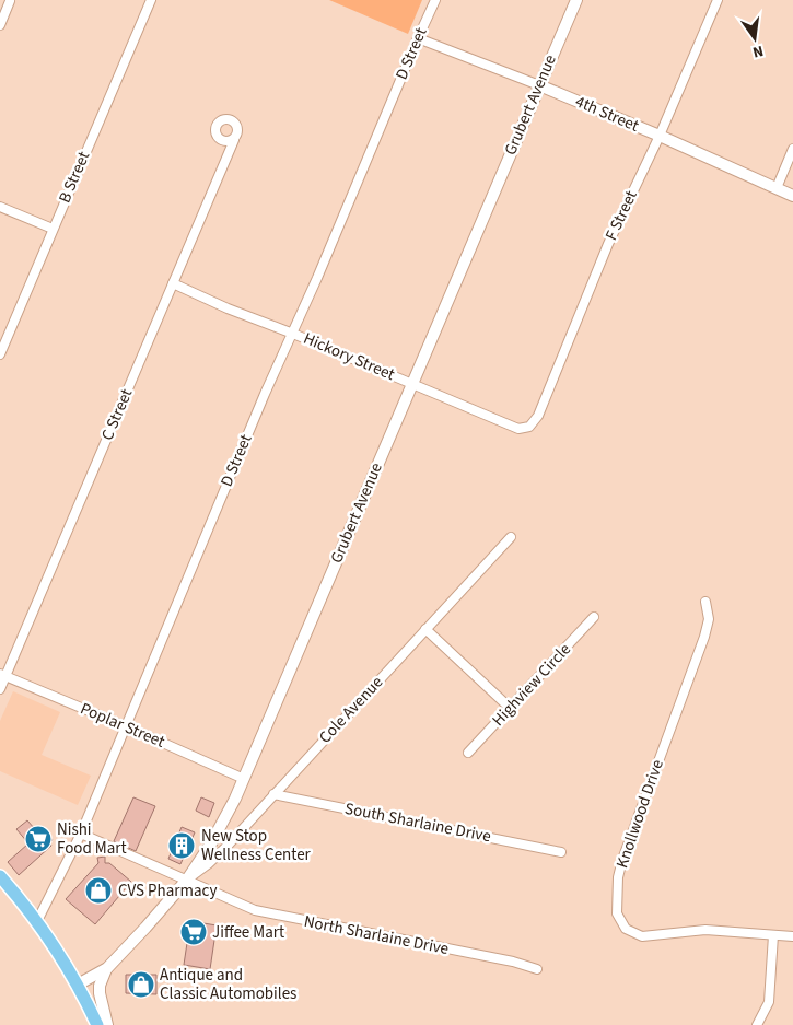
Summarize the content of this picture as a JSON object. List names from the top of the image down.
{
  "streets": {
    "street": [
      "D Street",
      "Grubert Avenue",
      "4th Street",
      "B Street",
      "F Street",
      "Hickory Street",
      "C Street",
      "Highview Circle",
      "Cole Avenue",
      "Poplar Street",
      "Knollwood Drive",
      "South Sharlaine Drive",
      "North Sharlaine Drive"
    ]
  },
  "crossings": [
    ["D Street", "4th Street"],
    ["D Street", "Hickory Street"],
    ["D Street", "Poplar Street"],
    ["D Street", "North Sharlaine Drive"],
    ["Grubert Avenue", "4th Street"],
    ["Grubert Avenue", "Hickory Street"],
    ["Grubert Avenue", "Cole Avenue"],
    ["Grubert Avenue", "Poplar Street"],
    ["Grubert Avenue", "North Sharlaine Drive"],
    ["4th Street", "F Street"],
    ["F Street", "Hickory Street"],
    ["Hickory Street", "C Street"],
    ["C Street", "Poplar Street"],
    ["Cole Avenue", "South Sharlaine Drive"],
    ["Cole Avenue", "North Sharlaine Drive"]
  ],
  "places": {
    "supermarket": ["Nishi Food Mart", "Jiffee Mart"],
    "building": ["New Stop Wellness Center"],
    "shop": ["CVS Pharmacy", "Antique and Classic Automobiles"]
  },
  "north": "bottom"
}
